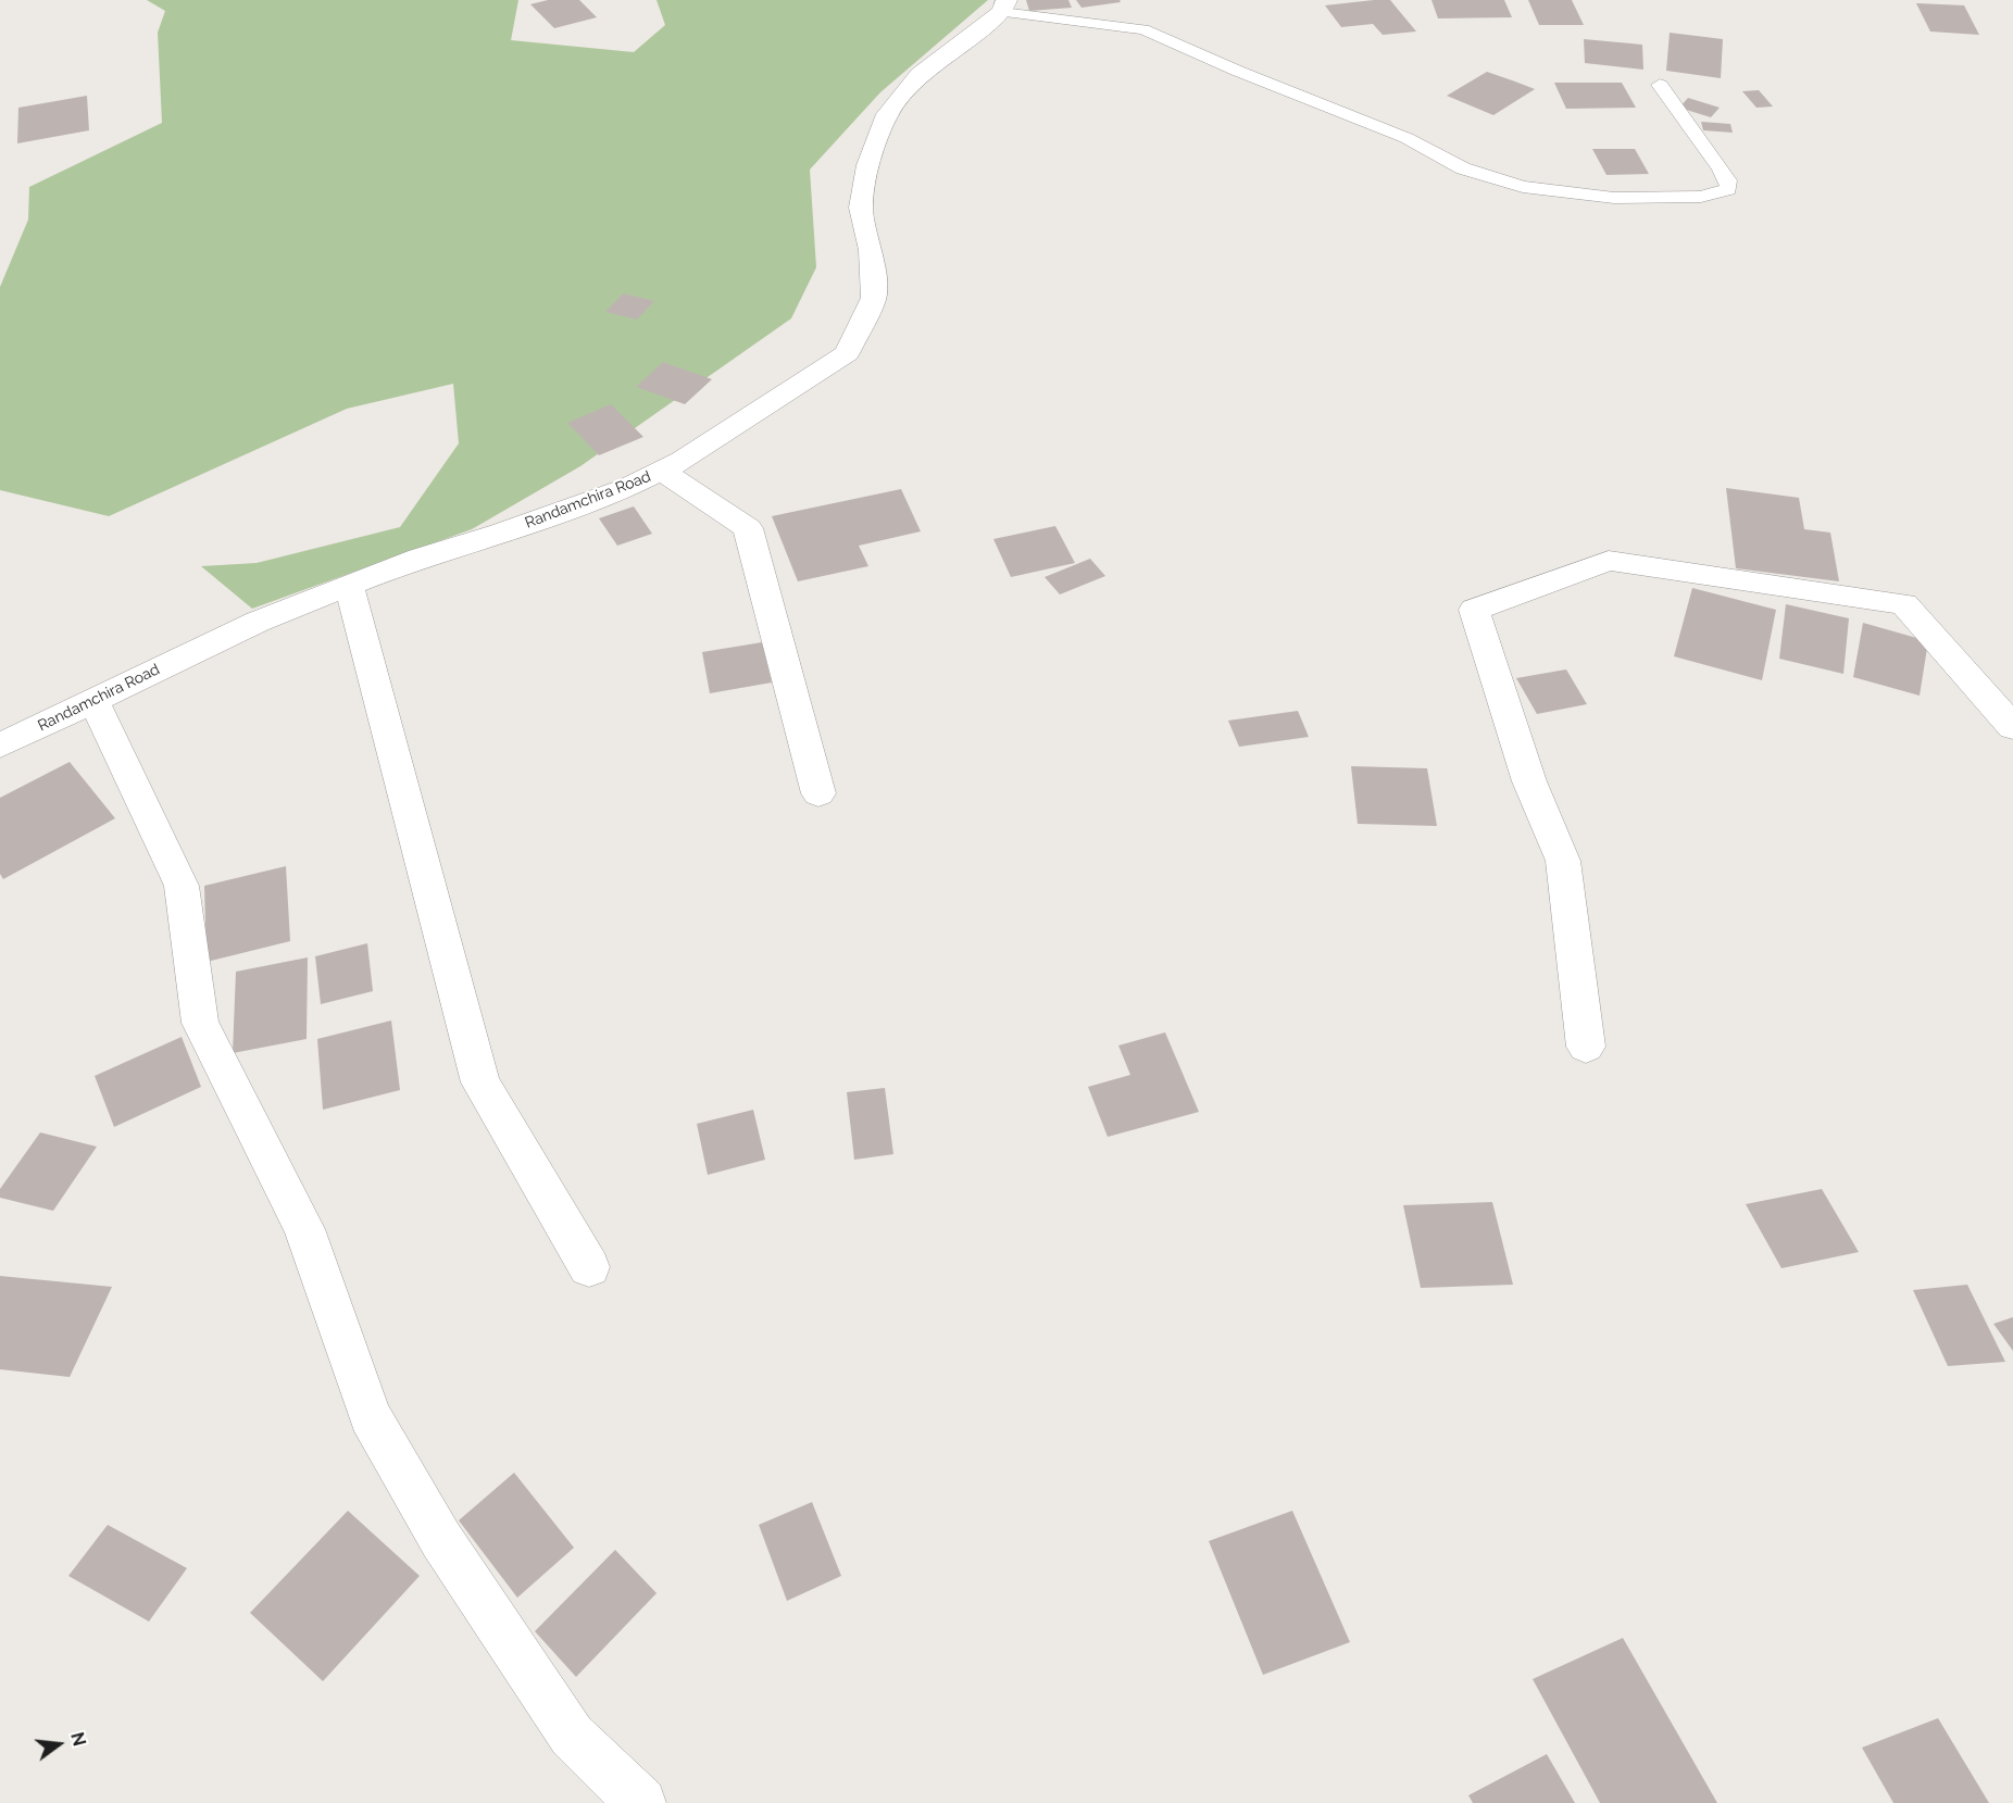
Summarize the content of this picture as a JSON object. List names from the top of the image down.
{
  "streets": {
    "street": ["Randamchira Road"]
  },
  "north": "right"
}
